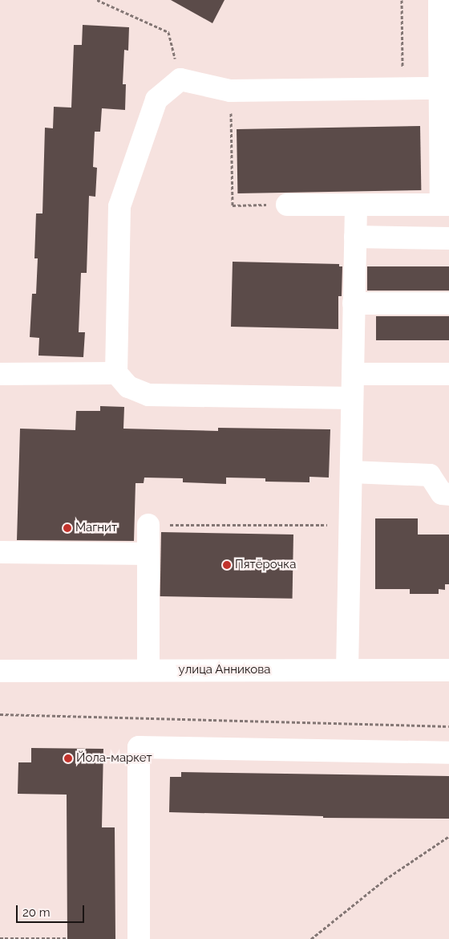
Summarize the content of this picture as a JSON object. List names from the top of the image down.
{
  "streets": {
    "street": ["улица Анникова"]
  },
  "places": ["Магнит", "Пятёрочка", "Йола-маркет"],
  "scale_bar": "20 m"
}
